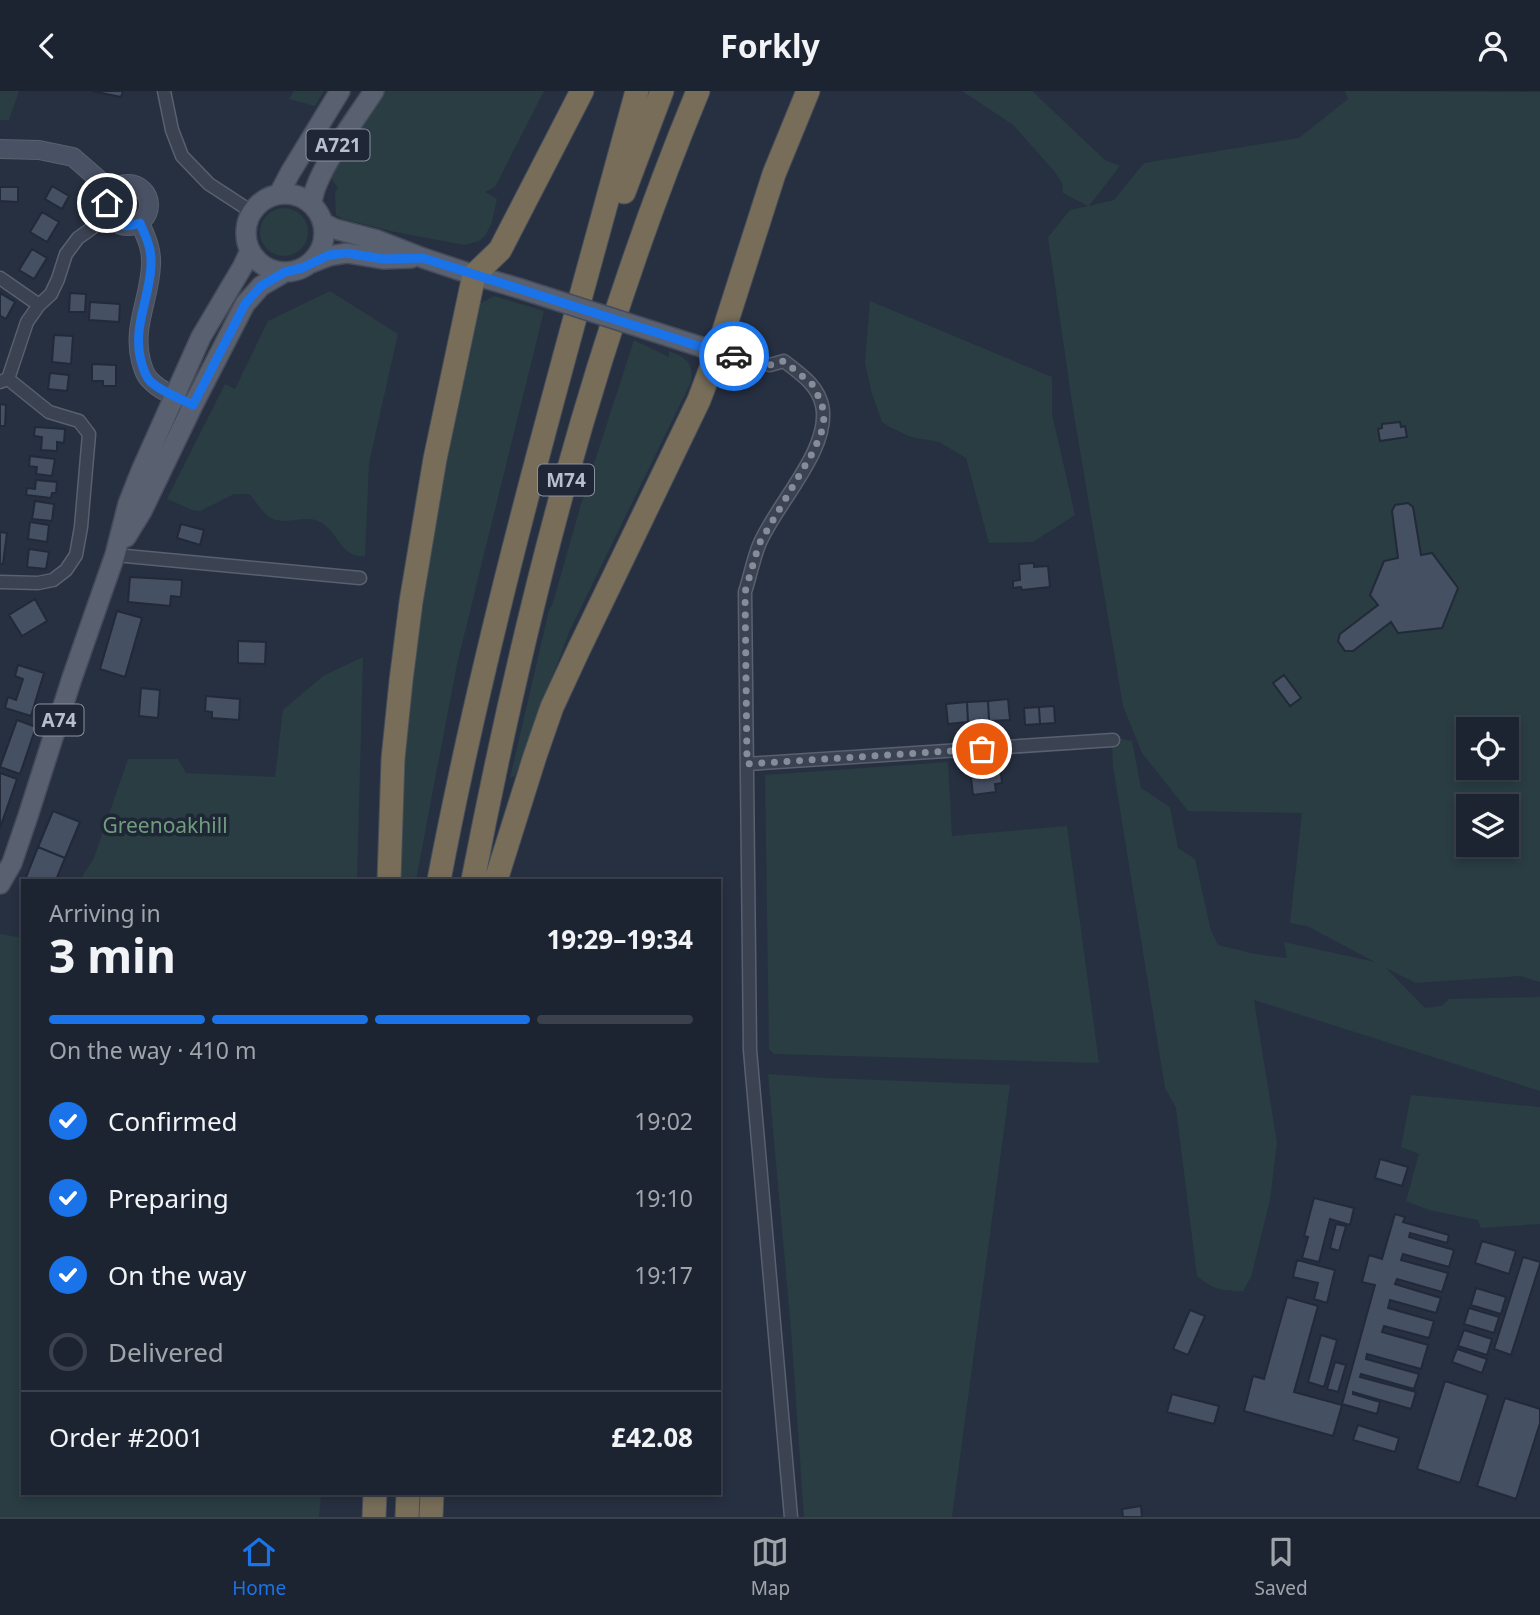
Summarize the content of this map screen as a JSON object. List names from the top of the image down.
{
  "streets": {
    "highway": ["M74"],
    "main road": ["A721", "A74"]
  },
  "crossings": [
    ["A721", "A74"]
  ],
  "parks": ["Greenoakhill"],
  "page": {
    "header": "Forkly",
    "heading": ["3 min", "Arriving in", "19:29–19:34"],
    "panel": ["Order #2001", "£42.08"],
    "bar": "On the way · 410 m",
    "list": [
      ["Confirmed", "19:02"],
      ["Preparing", "19:10"],
      ["On the way", "19:17"],
      "Delivered"
    ],
    "tabs": ["Home", "Map", "Saved"]
  }
}
